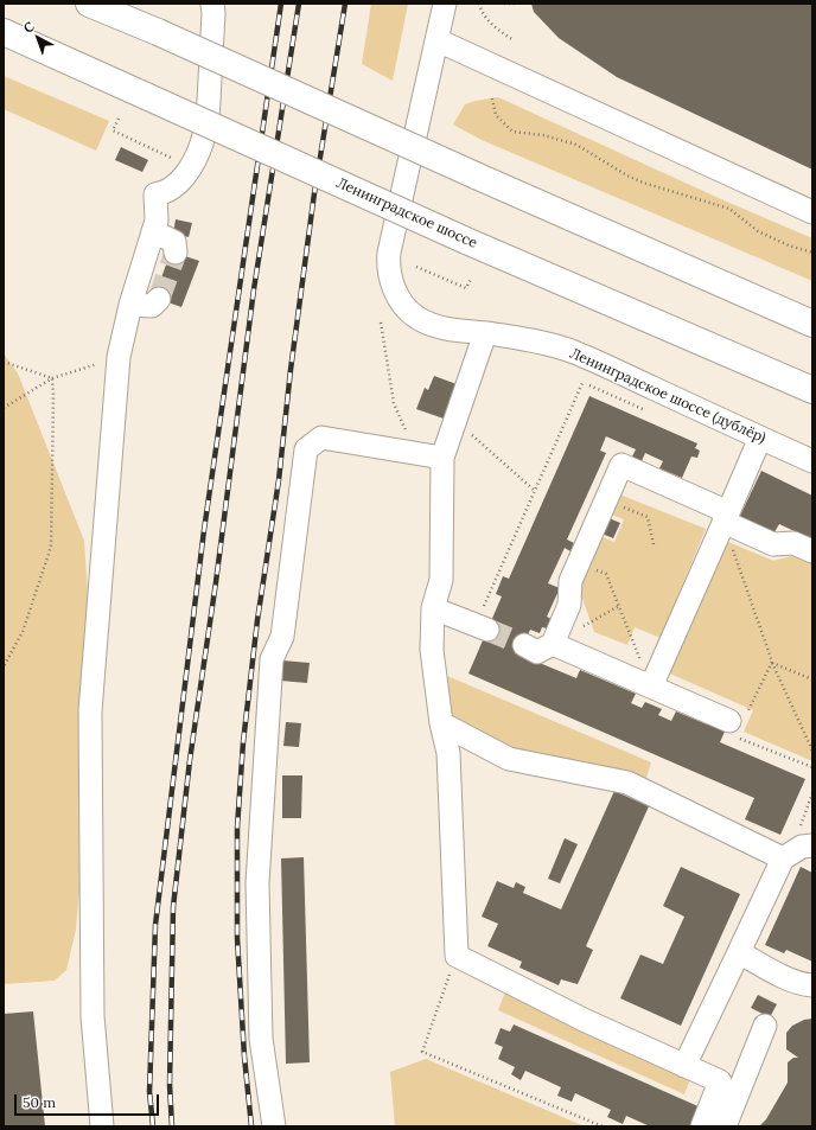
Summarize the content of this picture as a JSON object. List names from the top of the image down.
{
  "streets": {
    "main road": ["Ленинградское шоссе"],
    "street": ["Ленинградское шоссе (дублёр)"]
  },
  "scale_bar": "50 m",
  "north": "top left"
}
